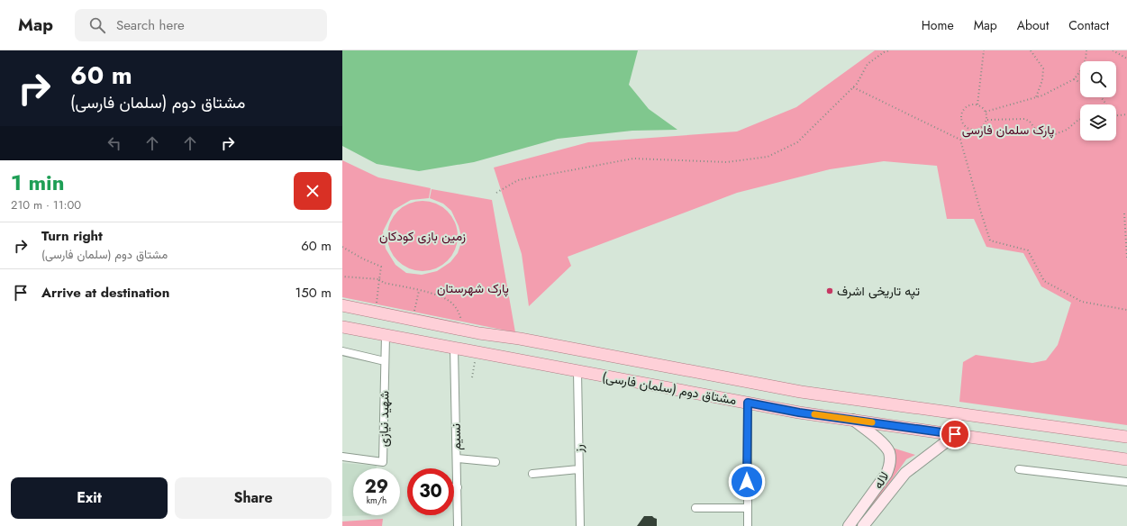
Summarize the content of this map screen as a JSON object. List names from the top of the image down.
{
  "streets": {
    "main road": ["مشتاق دوم (سلمان فارسی)", "لاله"],
    "street": ["شهید نیازی", "نسیم", "رز"]
  },
  "crossings": [
    ["مشتاق دوم (سلمان فارسی)", "شهید نیازی"],
    ["مشتاق دوم (سلمان فارسی)", "نسیم"],
    ["مشتاق دوم (سلمان فارسی)", "رز"],
    ["مشتاق دوم (سلمان فارسی)", "لاله"]
  ],
  "parks": ["پارک سلمان فارسی", "زمین بازی کودکان", "پارک شهرستان"],
  "places": ["تپه تاریخی اشرف"],
  "page": {
    "header": "Map",
    "search": "Search here",
    "nav": [
      "Home",
      "Map",
      "About",
      "Contact"
    ],
    "turn": ["60 m", "مشتاق دوم (سلمان فارسی)"],
    "heading": ["1 min", "210 m · 11:00"],
    "list": [
      {
        "name": "Turn right",
        "note": "مشتاق دوم (سلمان فارسی)",
        "value": "60 m"
      },
      {
        "name": "Arrive at destination",
        "value": "150 m"
      }
    ],
    "speed": "29 km/h",
    "limit": "30",
    "buttons": ["Exit", "Share"]
  }
}
